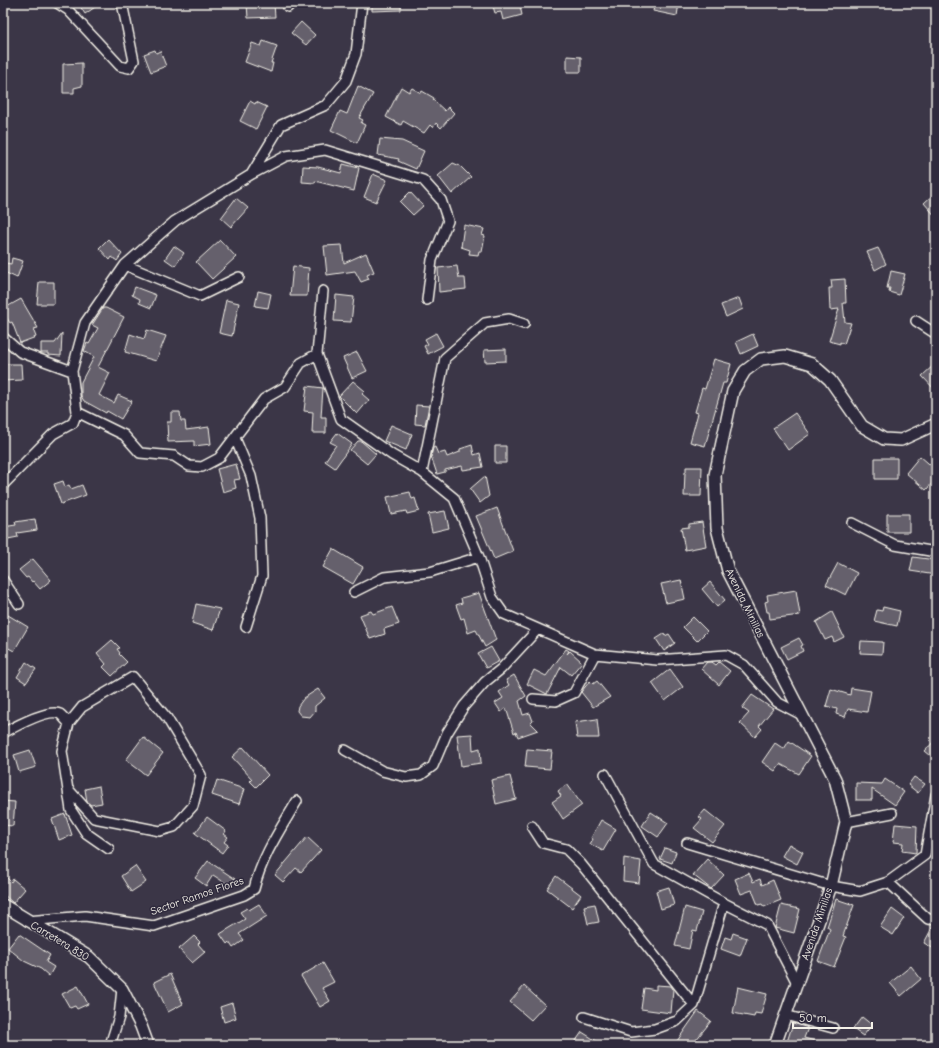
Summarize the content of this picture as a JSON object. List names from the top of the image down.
{
  "streets": {
    "street": ["Avenida Minillas", "Sector Ramos Flores", "Carretera 830"]
  },
  "crossings": [
    ["Sector Ramos Flores", "Carretera 830"]
  ],
  "scale_bar": "50 m"
}
